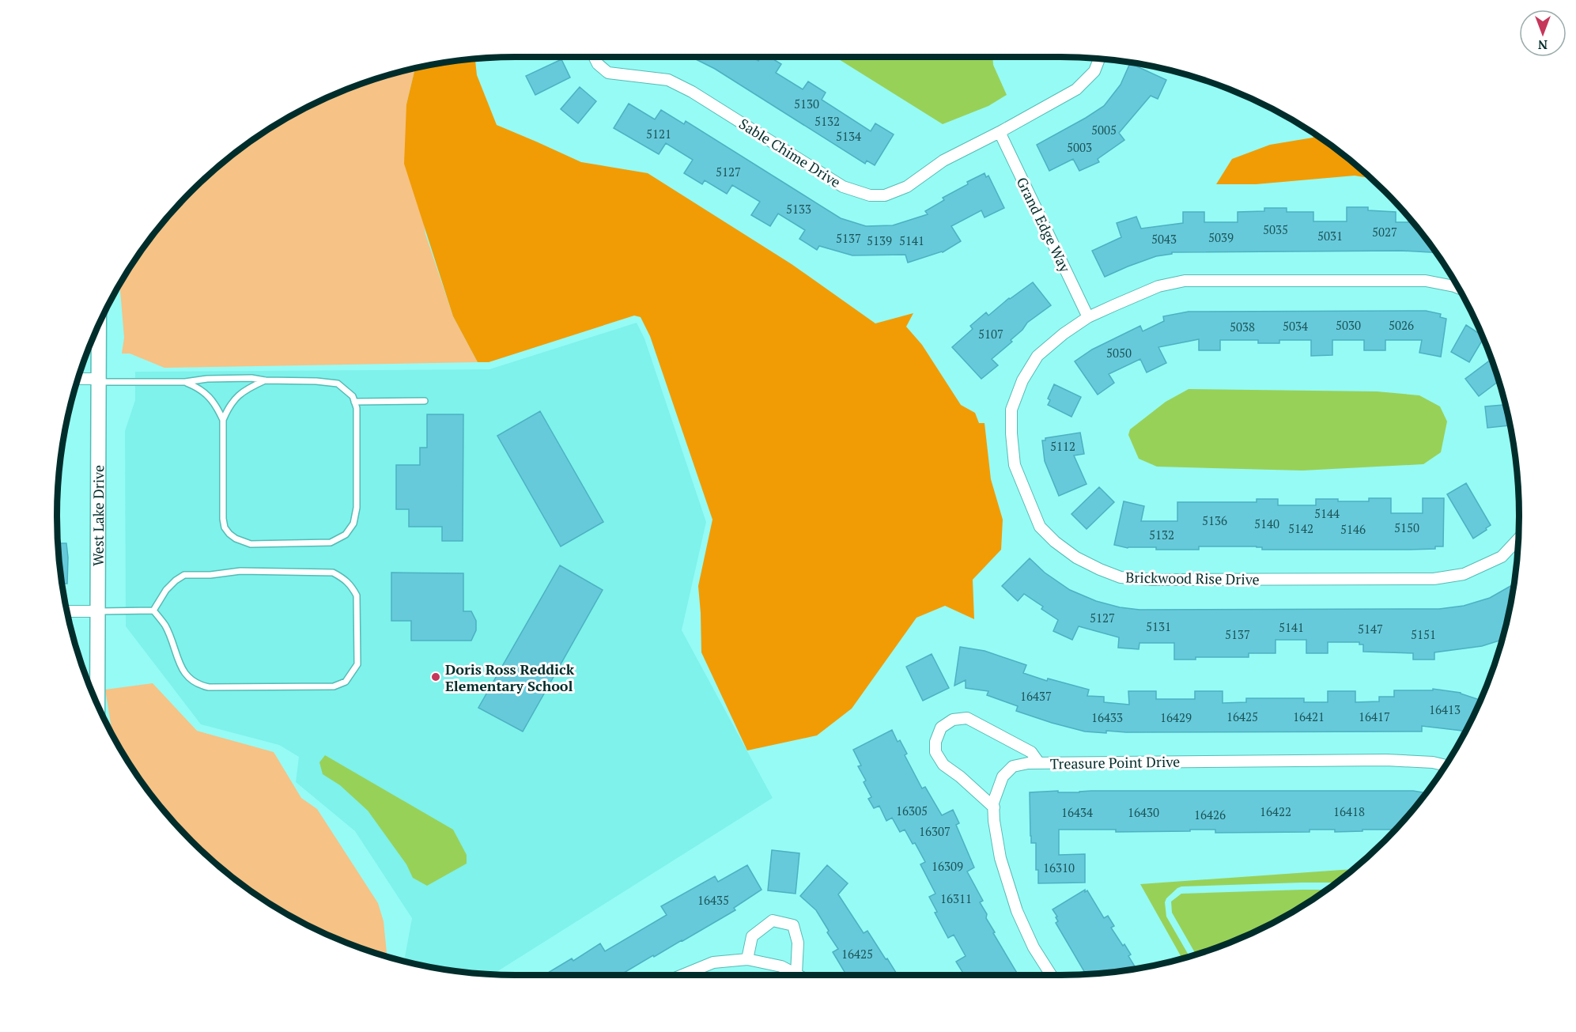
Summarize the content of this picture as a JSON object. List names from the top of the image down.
{
  "streets": {
    "street": [
      "Sable Chime Drive",
      "Grand Edge Way",
      "West Lake Drive",
      "Brickwood Rise Drive",
      "Treasure Point Drive"
    ]
  },
  "crossings": [
    ["Sable Chime Drive", "Grand Edge Way"],
    ["Grand Edge Way", "Brickwood Rise Drive"]
  ],
  "places": ["Doris Ross Reddick Elementary School"],
  "house_numbers": [
    "5130",
    "5132",
    "5005",
    "5121",
    "5134",
    "5003",
    "5127",
    "5133",
    "5035",
    "5027",
    "5031",
    "5039",
    "5137",
    "5043",
    "5139",
    "5141",
    "5030",
    "5026",
    "5034",
    "5038",
    "5107",
    "5050",
    "5112",
    "5144",
    "5136",
    "5140",
    "5150",
    "5142",
    "5146",
    "5132",
    "5127",
    "5131",
    "5141",
    "5147",
    "5137",
    "5151",
    "16437",
    "16413",
    "16425",
    "16421",
    "16417",
    "16433",
    "16429",
    "16305",
    "16422",
    "16418",
    "16434",
    "16430",
    "16426",
    "16307",
    "16309",
    "16310",
    "16311",
    "16435",
    "16425"
  ],
  "north": "bottom"
}
